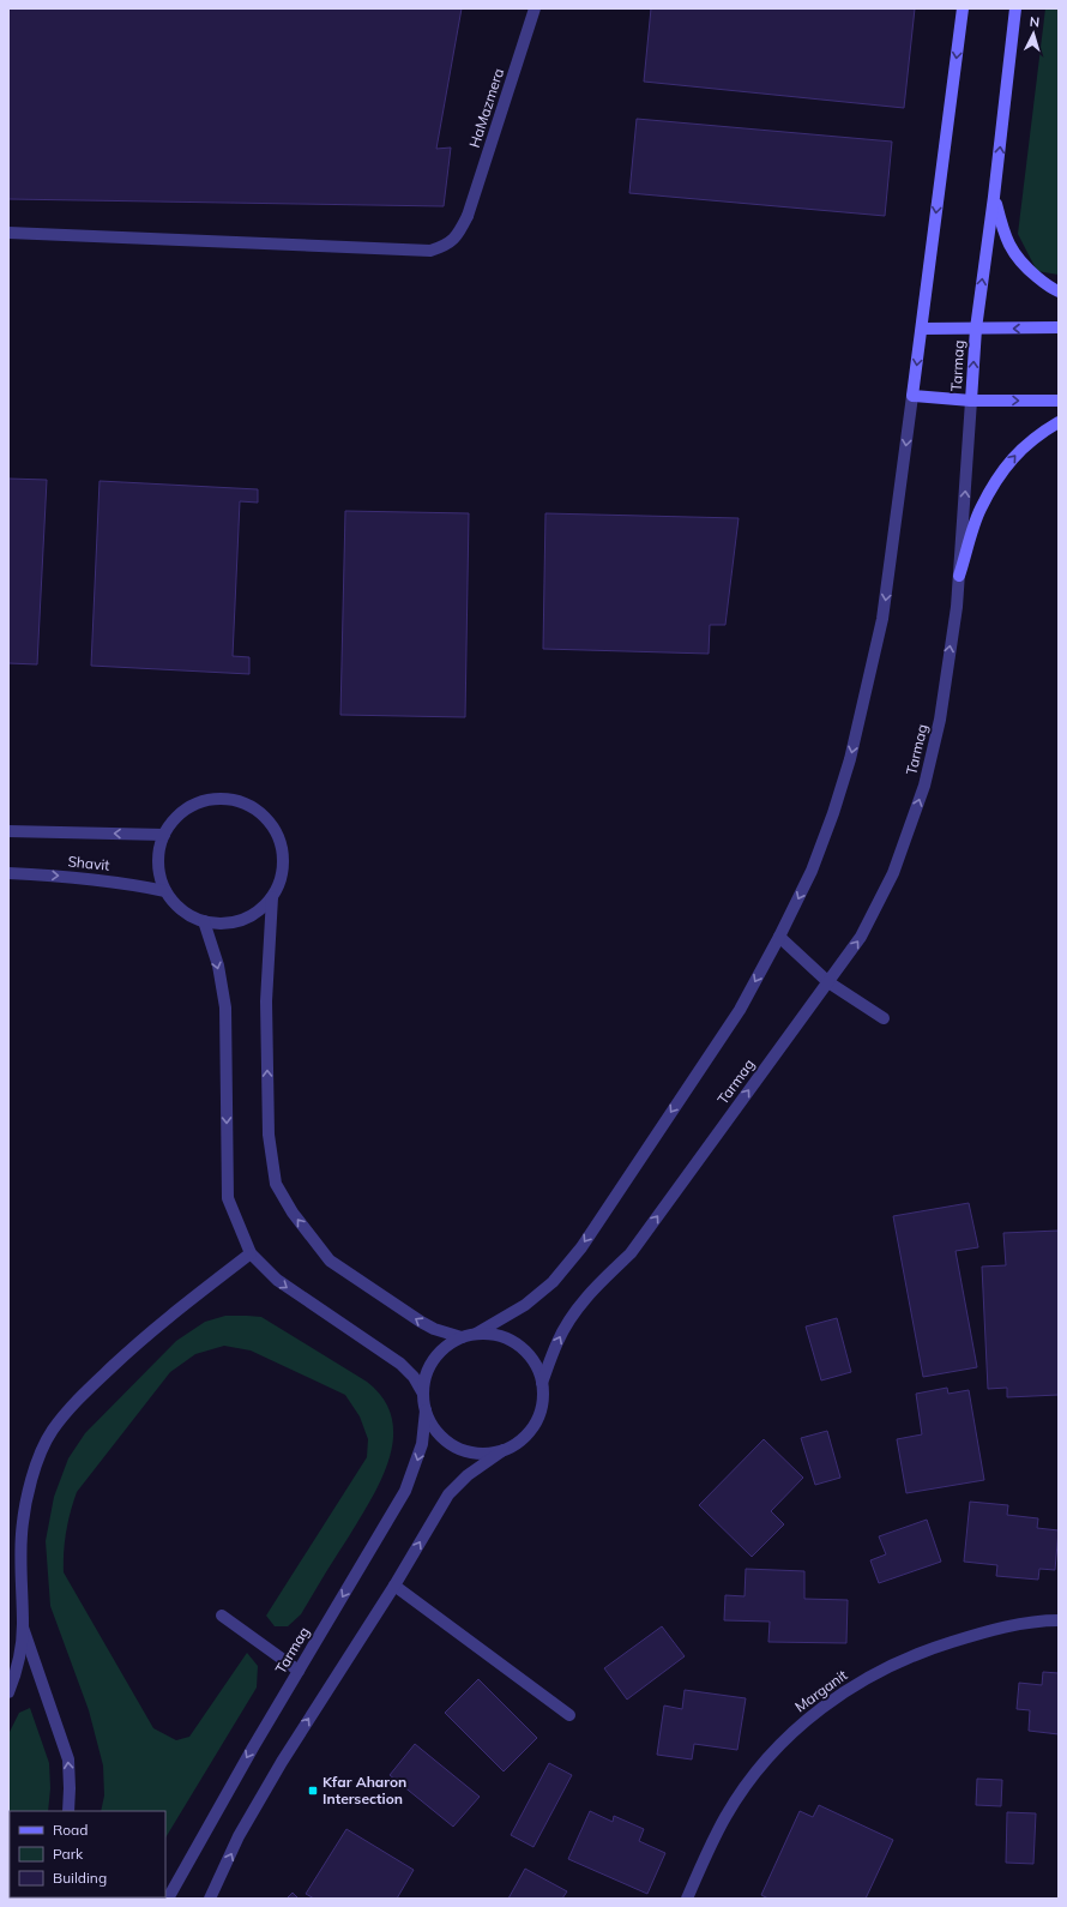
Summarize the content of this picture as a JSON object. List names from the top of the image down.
{
  "streets": {
    "main road": ["Tarmag"],
    "street": ["HaMazmera", "Shavit", "Marganit"]
  },
  "places": {
    "transit": ["Kfar Aharon Intersection"]
  },
  "legend": ["Road", "Park", "Building"],
  "north": "top"
}
